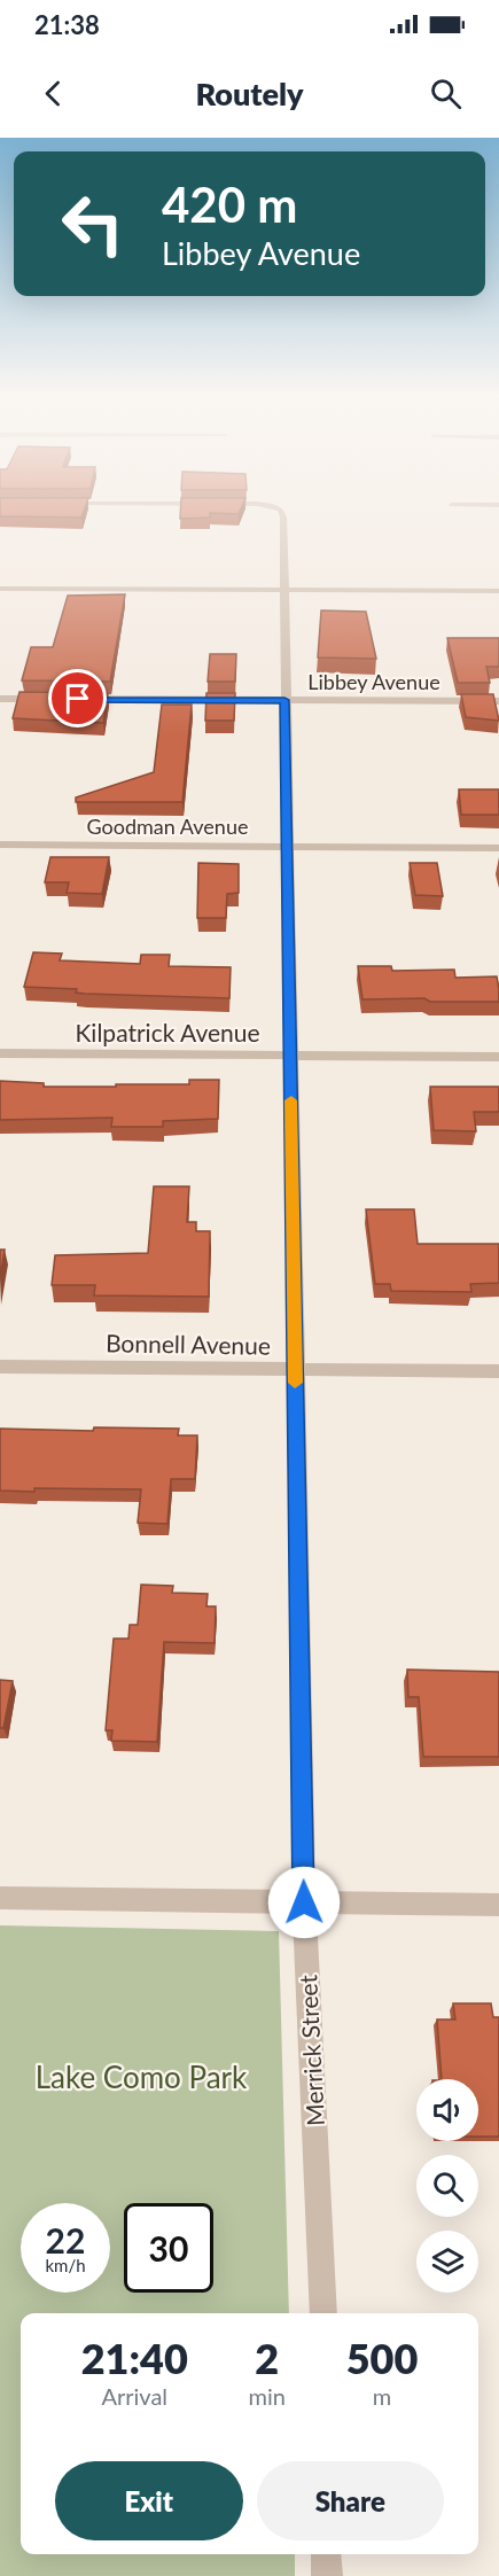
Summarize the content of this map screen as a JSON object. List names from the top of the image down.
{
  "streets": {
    "street": [
      "Libbey Avenue",
      "Goodman Avenue",
      "Kilpatrick Avenue",
      "Bonnell Avenue",
      "Merrick Street"
    ]
  },
  "crossings": [
    ["Libbey Avenue", "Merrick Street"],
    ["Goodman Avenue", "Merrick Street"],
    ["Kilpatrick Avenue", "Merrick Street"],
    ["Bonnell Avenue", "Merrick Street"]
  ],
  "parks": ["Lake Como Park"],
  "page": {
    "status": "21:38",
    "header": "Routely",
    "turn": ["420 m", "Libbey Avenue"],
    "speed": "22 km/h",
    "limit": "30",
    "eta": [
      "21:40",
      "Arrival",
      "2",
      "min",
      "500",
      "m"
    ],
    "buttons": ["Exit", "Share"]
  }
}
